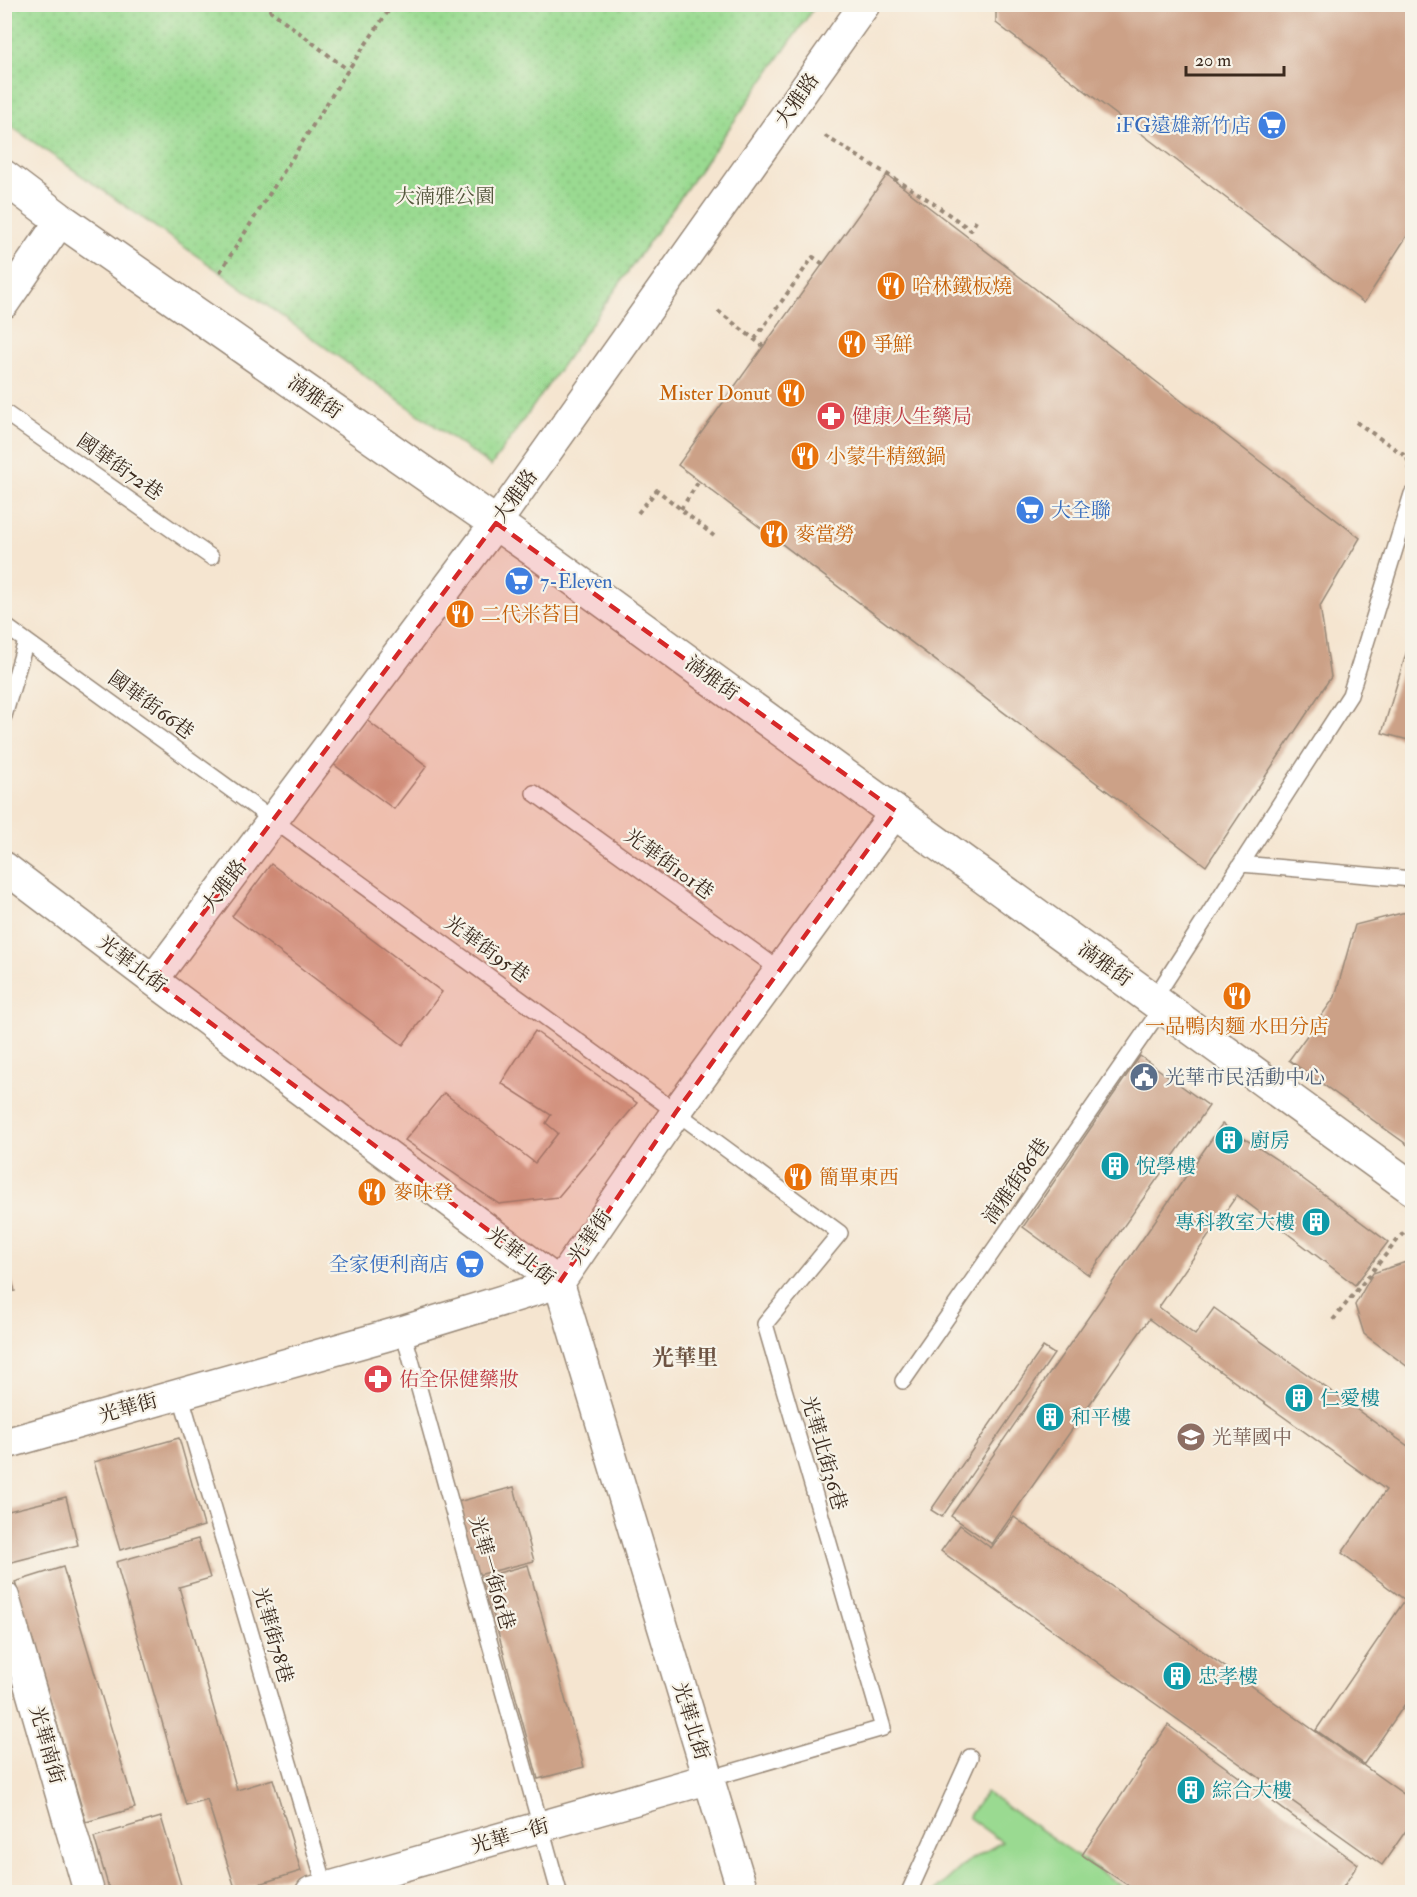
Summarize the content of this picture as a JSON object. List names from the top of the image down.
{
  "streets": {
    "street": [
      "大雅路",
      "湳雅街",
      "光華北街",
      "光華街",
      "光華南街",
      "光華一街"
    ],
    "lane": [
      "國華街72巷",
      "國華街66巷",
      "光華街101巷",
      "光華街95巷",
      "湳雅街86巷",
      "光華北街36巷",
      "光華一街61巷",
      "光華街78巷"
    ]
  },
  "crossings": [
    ["大雅路", "湳雅街"],
    ["大雅路", "國華街66巷"],
    ["大雅路", "光華街95巷"],
    ["大雅路", "光華北街"],
    ["湳雅街", "湳雅街86巷"],
    ["湳雅街", "光華街"],
    ["國華街66巷", "光華街95巷"],
    ["光華街101巷", "光華街"],
    ["光華街95巷", "光華街"],
    ["光華街95巷", "光華北街36巷"],
    ["光華北街", "光華街"],
    ["光華北街", "光華北街36巷"],
    ["光華北街", "光華一街"],
    ["光華街", "光華北街36巷"],
    ["光華街", "光華一街61巷"],
    ["光華街", "光華街78巷"],
    ["光華北街36巷", "光華一街"],
    ["光華一街61巷", "光華一街"],
    ["光華街78巷", "光華一街"]
  ],
  "districts": ["光華里"],
  "parks": ["大湳雅公園"],
  "places": {
    "supermarket": [
      "iFG遠雄新竹店",
      "大全聯",
      "7-Eleven",
      "全家便利商店"
    ],
    "restaurant": [
      "哈林鐵板燒",
      "爭鮮",
      "Mister Donut",
      "小蒙牛精緻鍋",
      "麥當勞",
      "二代米苔目",
      "一品鴨肉麵 水田分店",
      "簡單東西",
      "麥味登"
    ],
    "pharmacy": ["健康人生藥局", "佑全保健藥妝"],
    "public building": ["光華市民活動中心"],
    "building": [
      "廚房",
      "悅學樓",
      "專科教室大樓",
      "仁愛樓",
      "和平樓",
      "忠孝樓",
      "綜合大樓"
    ],
    "school or university": ["光華國中"]
  },
  "scale_bar": "20 m"
}
